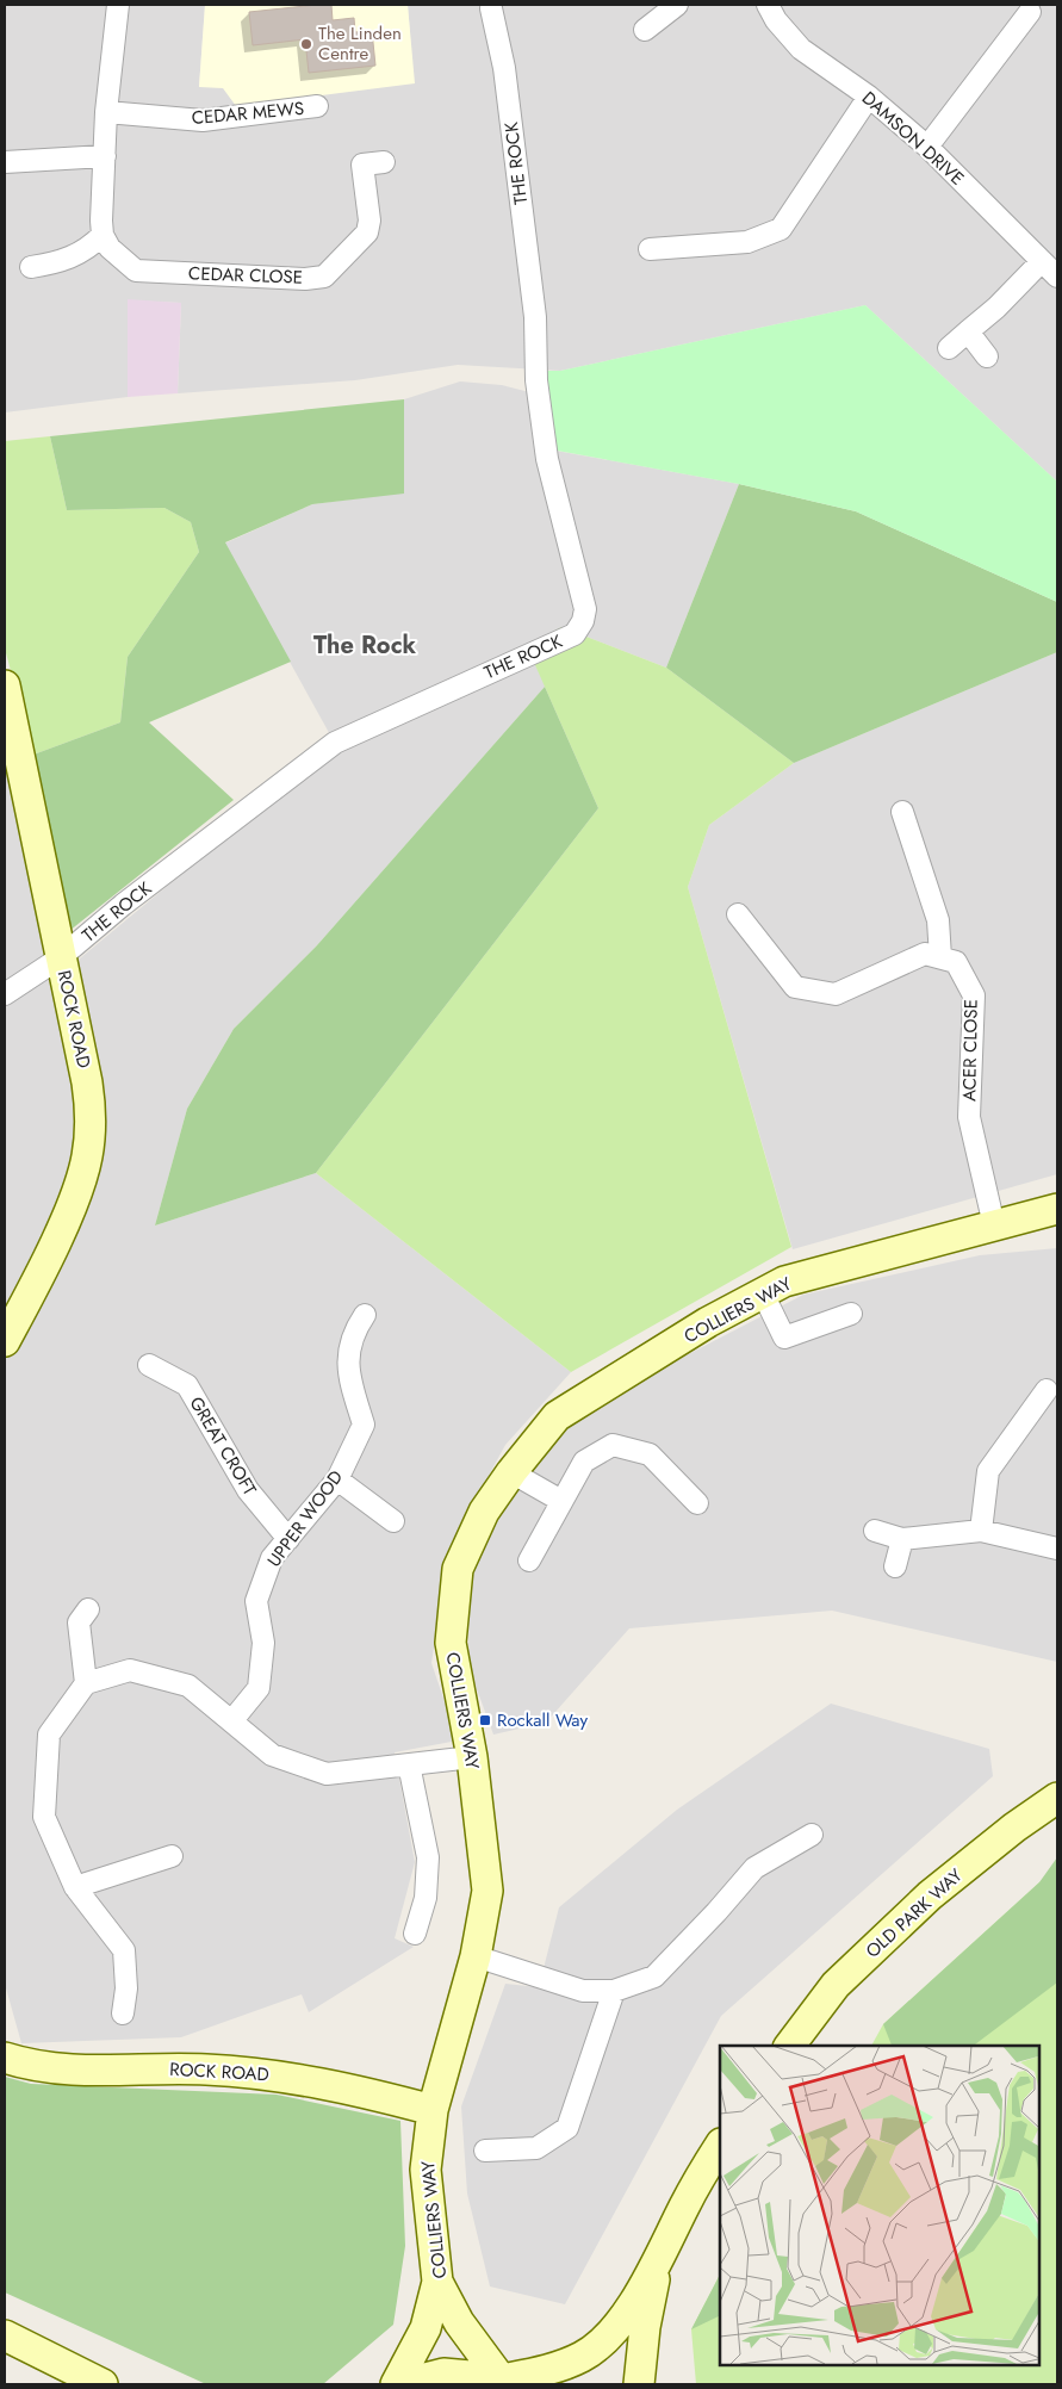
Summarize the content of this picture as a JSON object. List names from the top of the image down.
{
  "streets": {
    "street": [
      "CEDAR MEWS",
      "DAMSON DRIVE",
      "THE ROCK",
      "CEDAR CLOSE",
      "ROCK ROAD",
      "ACER CLOSE",
      "COLLIERS WAY",
      "GREAT CROFT",
      "UPPER WOOD",
      "OLD PARK WAY"
    ]
  },
  "crossings": [
    ["THE ROCK", "ROCK ROAD"],
    ["ROCK ROAD", "COLLIERS WAY"],
    ["ACER CLOSE", "COLLIERS WAY"],
    ["GREAT CROFT", "UPPER WOOD"]
  ],
  "districts": ["The Rock"],
  "places": {
    "other": ["The Linden Centre"],
    "transit": ["Rockall Way"]
  }
}
